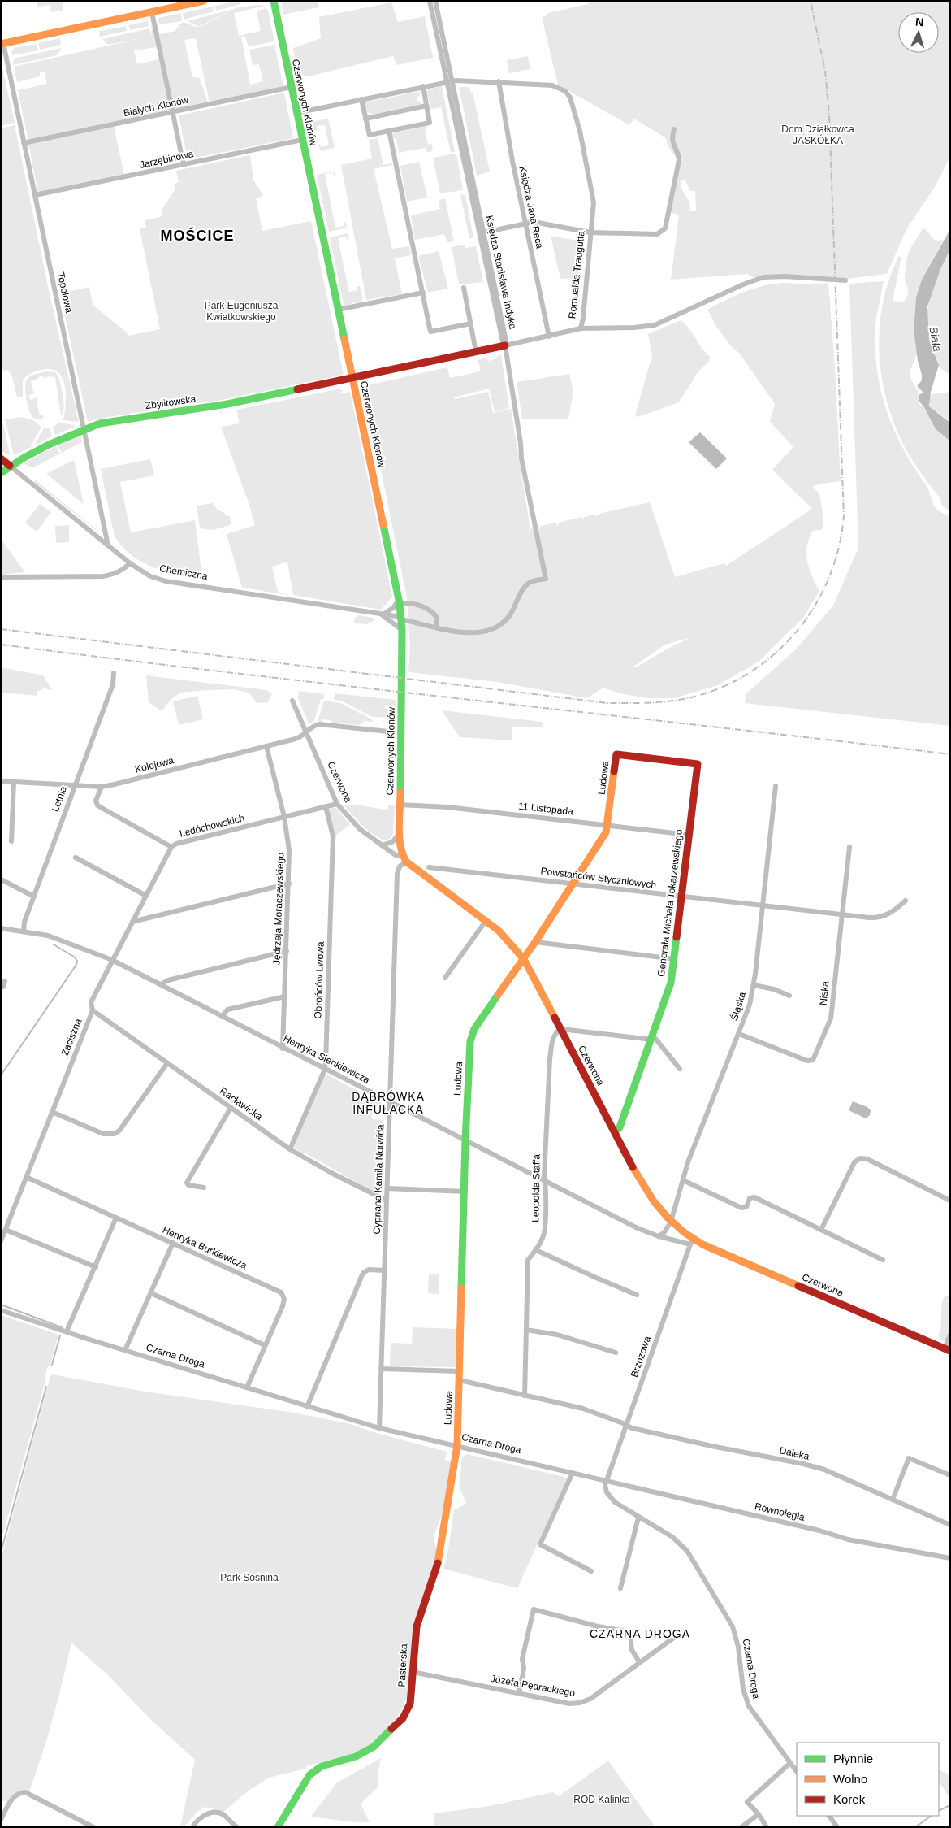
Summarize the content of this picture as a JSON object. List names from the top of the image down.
{
  "streets": {
    "street": [
      "Czerwonych Klonów",
      "Białych Klonów",
      "Jarzębinowa",
      "Księdza Jana Reca",
      "Księdza Stanisława Indyka",
      "Romualda Traugutta",
      "Topolowa",
      "Zbylitowska",
      "Chemiczna",
      "Kolejowa",
      "Ludowa",
      "Czerwona",
      "Letnia",
      "11 Listopada",
      "Ledóchowskich",
      "Powstańców Styczniowych",
      "Generała Michała Tokarzewskiego",
      "Jędrzeja Moraczewskiego",
      "Obrońców Lwowa",
      "Niska",
      "Śląska",
      "Zaciszna",
      "Henryka Sienkiewicza",
      "Racławicka",
      "Cypriana Kamila Norwida",
      "Leopolda Staffa",
      "Henryka Burkiewicza",
      "Czarna Droga",
      "Brzozowa",
      "Daleka",
      "Równoległa",
      "Pasterska",
      "Józefa Pędrackiego"
    ]
  },
  "crossings": [
    ["Czerwonych Klonów", "Białych Klonów"],
    ["Czerwonych Klonów", "Jarzębinowa"],
    ["Czerwonych Klonów", "Romualda Traugutta"],
    ["Czerwonych Klonów", "Zbylitowska"],
    ["Czerwonych Klonów", "Chemiczna"],
    ["Czerwonych Klonów", "Czerwona"],
    ["Czerwonych Klonów", "11 Listopada"],
    ["Czerwonych Klonów", "Cypriana Kamila Norwida"],
    ["Białych Klonów", "Topolowa"],
    ["Jarzębinowa", "Topolowa"],
    ["Księdza Jana Reca", "Romualda Traugutta"],
    ["Księdza Stanisława Indyka", "Romualda Traugutta"],
    ["Księdza Stanisława Indyka", "Chemiczna"],
    ["Romualda Traugutta", "Zbylitowska"],
    ["Topolowa", "Zbylitowska"],
    ["Topolowa", "Chemiczna"],
    ["Zbylitowska", "Chemiczna"],
    ["Kolejowa", "Czerwona"],
    ["Kolejowa", "Letnia"],
    ["Kolejowa", "Ledóchowskich"],
    ["Kolejowa", "Jędrzeja Moraczewskiego"],
    ["Ludowa", "Czerwona"],
    ["Ludowa", "11 Listopada"],
    ["Ludowa", "Powstańców Styczniowych"],
    ["Ludowa", "Generała Michała Tokarzewskiego"],
    ["Ludowa", "Henryka Sienkiewicza"],
    ["Ludowa", "Czarna Droga"],
    ["Ludowa", "Daleka"],
    ["Ludowa", "Pasterska"],
    ["Czerwona", "Ledóchowskich"],
    ["Czerwona", "Generała Michała Tokarzewskiego"],
    ["Czerwona", "Śląska"],
    ["Czerwona", "Henryka Sienkiewicza"],
    ["Czerwona", "Cypriana Kamila Norwida"],
    ["Czerwona", "Leopolda Staffa"],
    ["Czerwona", "Brzozowa"],
    ["Letnia", "Henryka Sienkiewicza"],
    ["11 Listopada", "Generała Michała Tokarzewskiego"],
    ["Ledóchowskich", "Jędrzeja Moraczewskiego"],
    ["Ledóchowskich", "Obrońców Lwowa"],
    ["Ledóchowskich", "Zaciszna"],
    ["Powstańców Styczniowych", "Generała Michała Tokarzewskiego"],
    ["Powstańców Styczniowych", "Niska"],
    ["Powstańców Styczniowych", "Śląska"],
    ["Jędrzeja Moraczewskiego", "Henryka Sienkiewicza"],
    ["Obrońców Lwowa", "Henryka Sienkiewicza"],
    ["Obrońców Lwowa", "Racławicka"],
    ["Niska", "Śląska"],
    ["Zaciszna", "Henryka Sienkiewicza"],
    ["Zaciszna", "Racławicka"],
    ["Zaciszna", "Henryka Burkiewicza"],
    ["Henryka Sienkiewicza", "Cypriana Kamila Norwida"],
    ["Henryka Sienkiewicza", "Leopolda Staffa"],
    ["Henryka Sienkiewicza", "Brzozowa"],
    ["Racławicka", "Cypriana Kamila Norwida"],
    ["Cypriana Kamila Norwida", "Czarna Droga"],
    ["Leopolda Staffa", "Daleka"],
    ["Henryka Burkiewicza", "Czarna Droga"],
    ["Czarna Droga", "Brzozowa"],
    ["Czarna Droga", "Równoległa"],
    ["Czarna Droga", "Pasterska"],
    ["Brzozowa", "Daleka"],
    ["Brzozowa", "Równoległa"],
    ["Pasterska", "Józefa Pędrackiego"]
  ],
  "districts": ["MOŚCICE", "DĄBRÓWKA INFUŁACKA", "CZARNA DROGA"],
  "water": ["Biała"],
  "parks": [
    "Dom Działkowca JASKÓŁKA",
    "Park Eugeniusza Kwiatkowskiego",
    "Park Sośnina",
    "ROD Kalinka"
  ],
  "legend": ["Płynnie", "Wolno", "Korek"],
  "north": "top"
}
